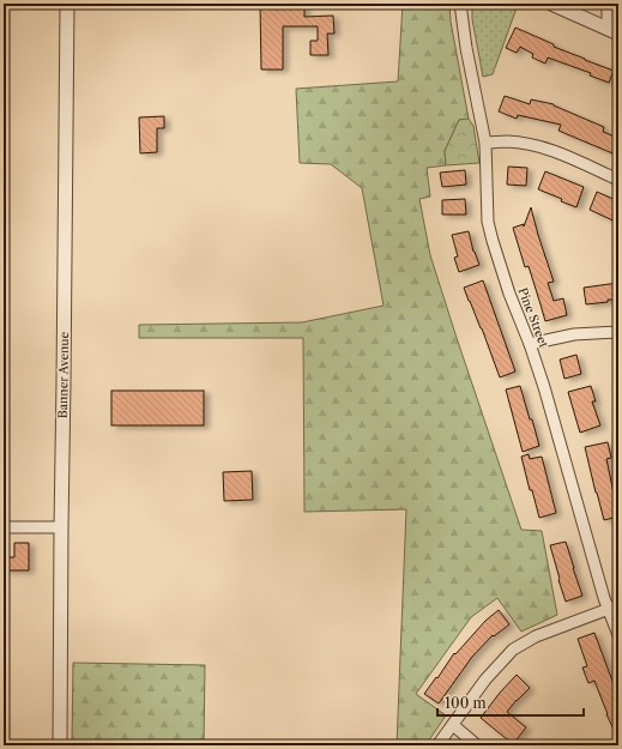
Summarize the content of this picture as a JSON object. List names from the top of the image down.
{
  "streets": {
    "street": ["Pine Street", "Banner Avenue"]
  },
  "scale_bar": "100 m"
}
